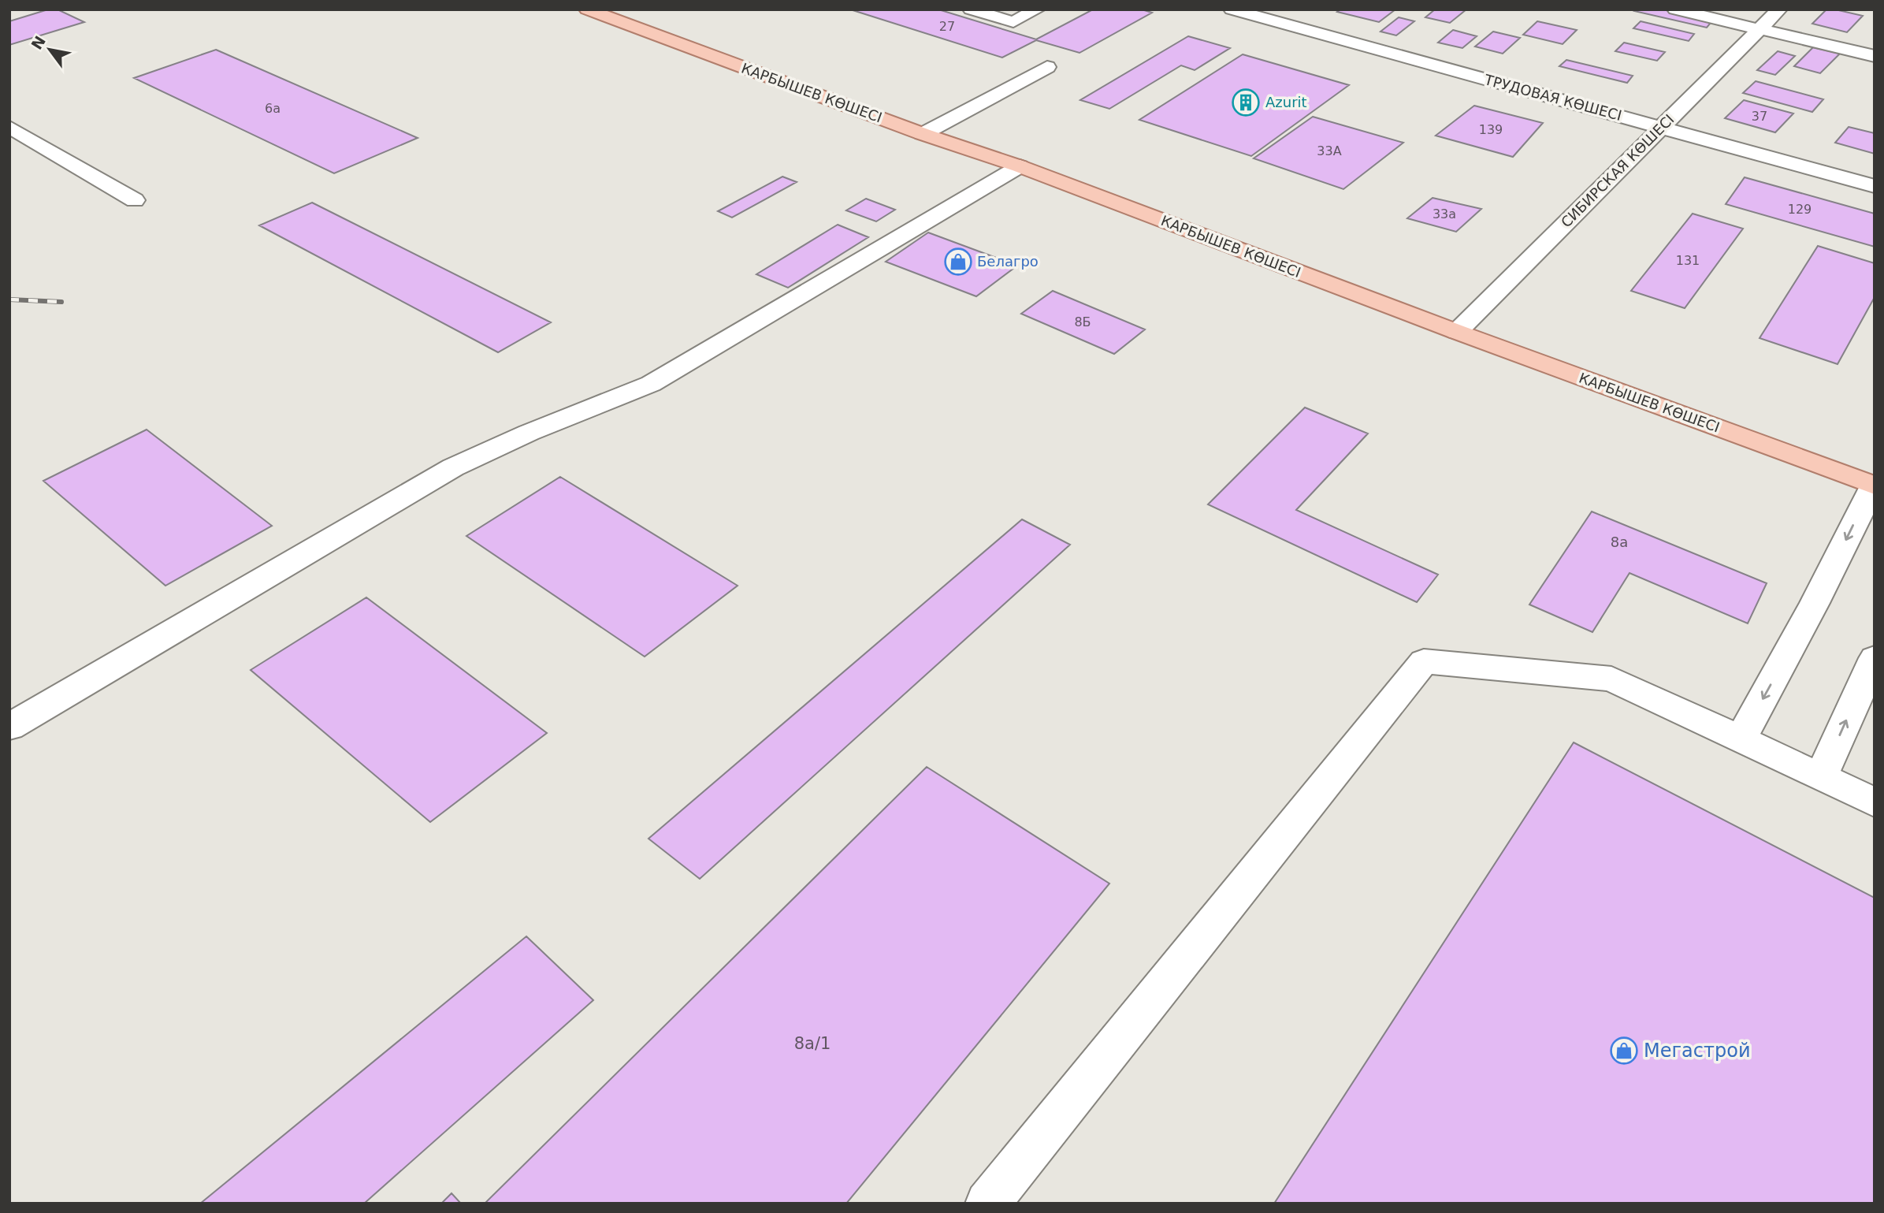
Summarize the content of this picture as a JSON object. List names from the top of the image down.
{
  "streets": {
    "main road": ["КАРБЫШЕВ КӨШЕСІ"],
    "street": ["ТРУДОВАЯ КӨШЕСІ", "СИБИРСКАЯ КӨШЕСІ"]
  },
  "crossings": [
    ["КАРБЫШЕВ КӨШЕСІ", "СИБИРСКАЯ КӨШЕСІ"],
    ["ТРУДОВАЯ КӨШЕСІ", "СИБИРСКАЯ КӨШЕСІ"]
  ],
  "places": {
    "building": ["Azurit"],
    "shop": ["Белагро", "Мегастрой"]
  },
  "house_numbers": [
    "27",
    "6а",
    "37",
    "139",
    "33А",
    "129",
    "33а",
    "131",
    "8Б",
    "8а",
    "8а/1"
  ],
  "north": "top left"
}
